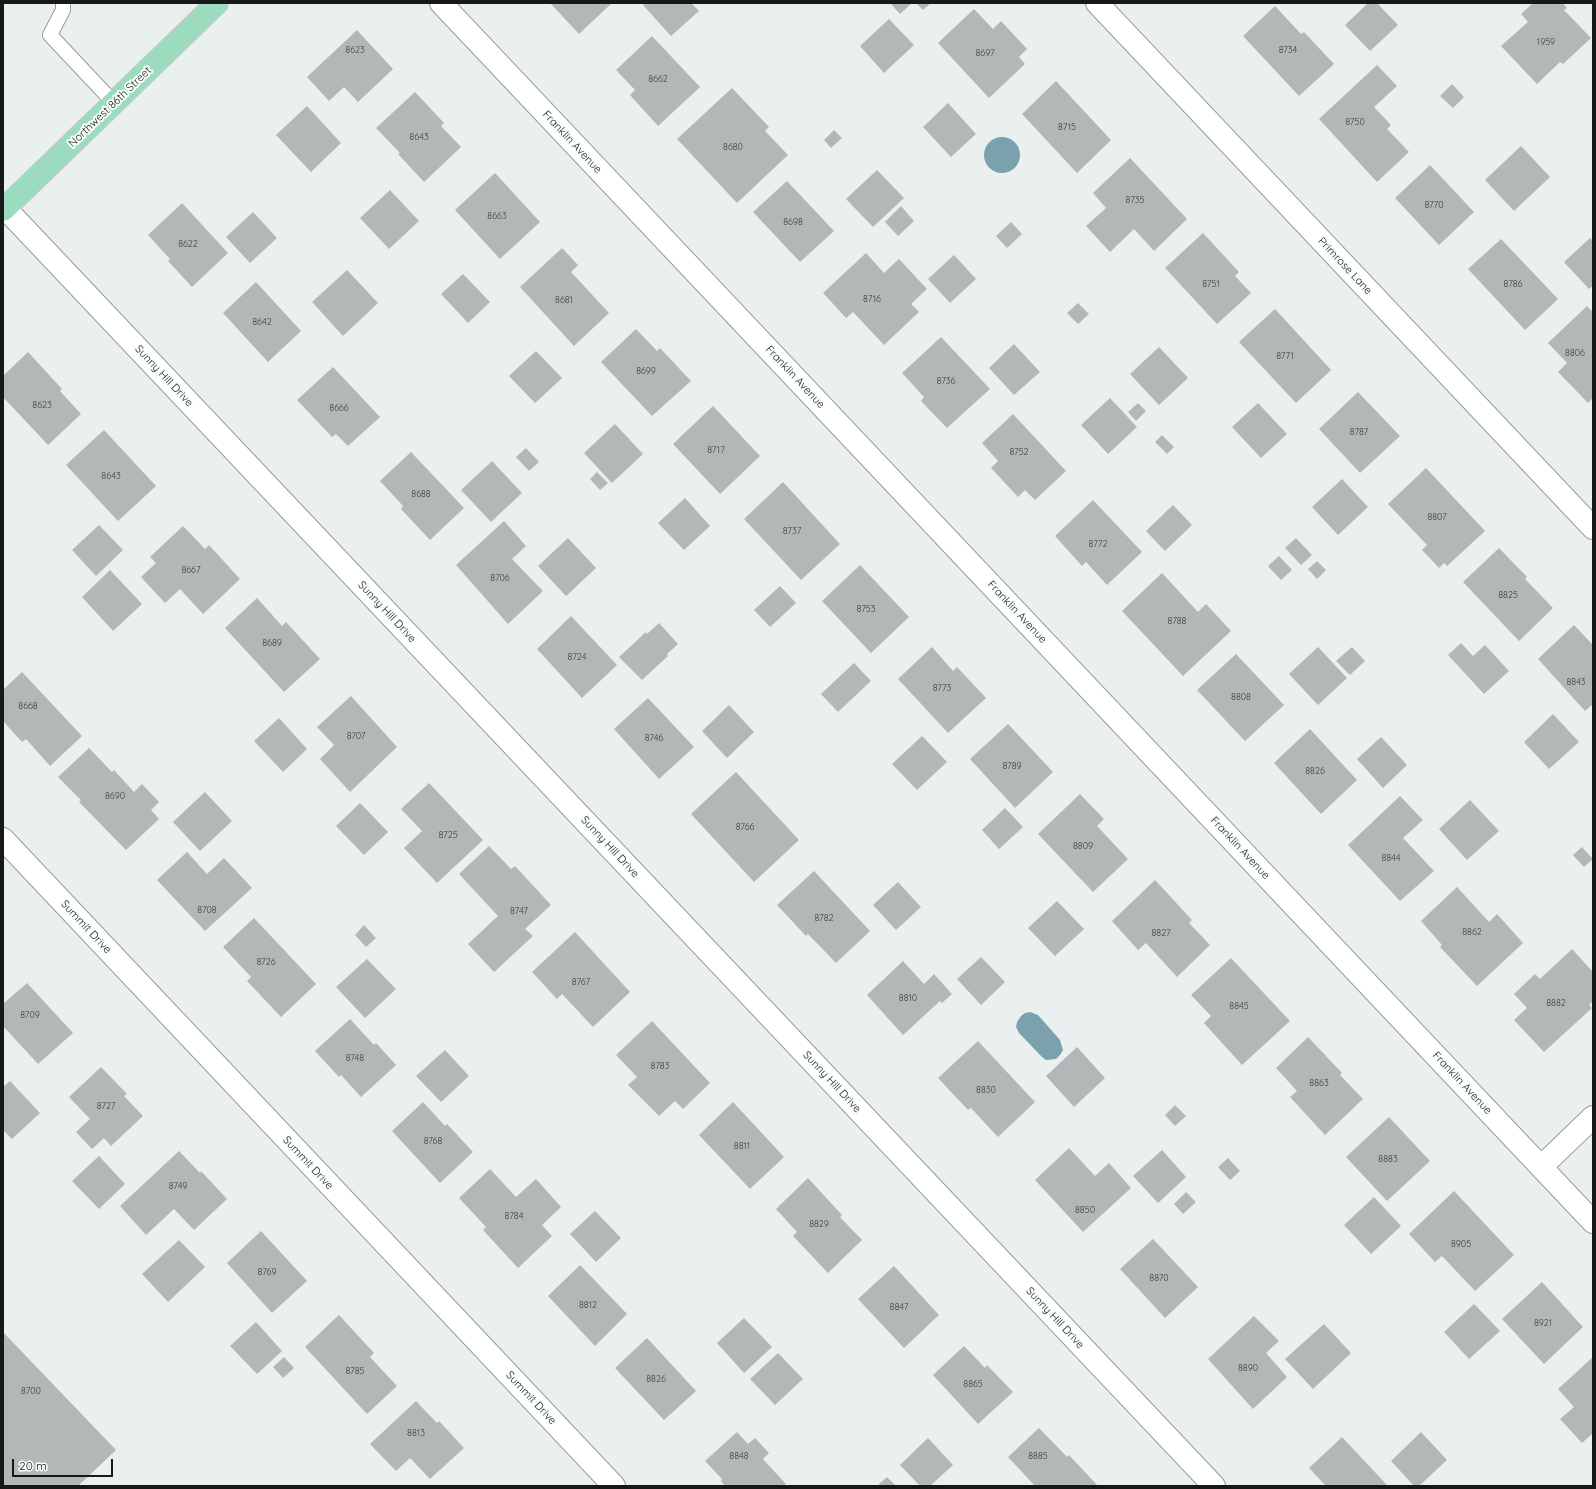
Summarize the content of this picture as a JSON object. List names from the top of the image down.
{
  "streets": {
    "main road": ["Northwest 86th Street"],
    "street": [
      "Franklin Avenue",
      "Primrose Lane",
      "Sunny Hill Drive",
      "Summit Drive"
    ]
  },
  "crossings": [
    ["Northwest 86th Street", "Sunny Hill Drive"]
  ],
  "house_numbers": [
    "1959",
    "8623",
    "8734",
    "8697",
    "8662",
    "8750",
    "8715",
    "8643",
    "8680",
    "8735",
    "8770",
    "8663",
    "8698",
    "8622",
    "8751",
    "8786",
    "8716",
    "8681",
    "8642",
    "8806",
    "8771",
    "8699",
    "8736",
    "8623",
    "8666",
    "8787",
    "8717",
    "8752",
    "8643",
    "8688",
    "8807",
    "8737",
    "8772",
    "8667",
    "8706",
    "8825",
    "8753",
    "8788",
    "8689",
    "8724",
    "8843",
    "8773",
    "8808",
    "8668",
    "8707",
    "8746",
    "8789",
    "8826",
    "8690",
    "8766",
    "8725",
    "8809",
    "8844",
    "8708",
    "8747",
    "8782",
    "8862",
    "8827",
    "8726",
    "8767",
    "8810",
    "8882",
    "8845",
    "8709",
    "8748",
    "8783",
    "8863",
    "8830",
    "8727",
    "8768",
    "8811",
    "8883",
    "8749",
    "8850",
    "8784",
    "8829",
    "8905",
    "8769",
    "8870",
    "8812",
    "8847",
    "8921",
    "8890",
    "8785",
    "8826",
    "8865",
    "8700",
    "8813",
    "8848",
    "8885"
  ],
  "scale_bar": "20 m"
}
